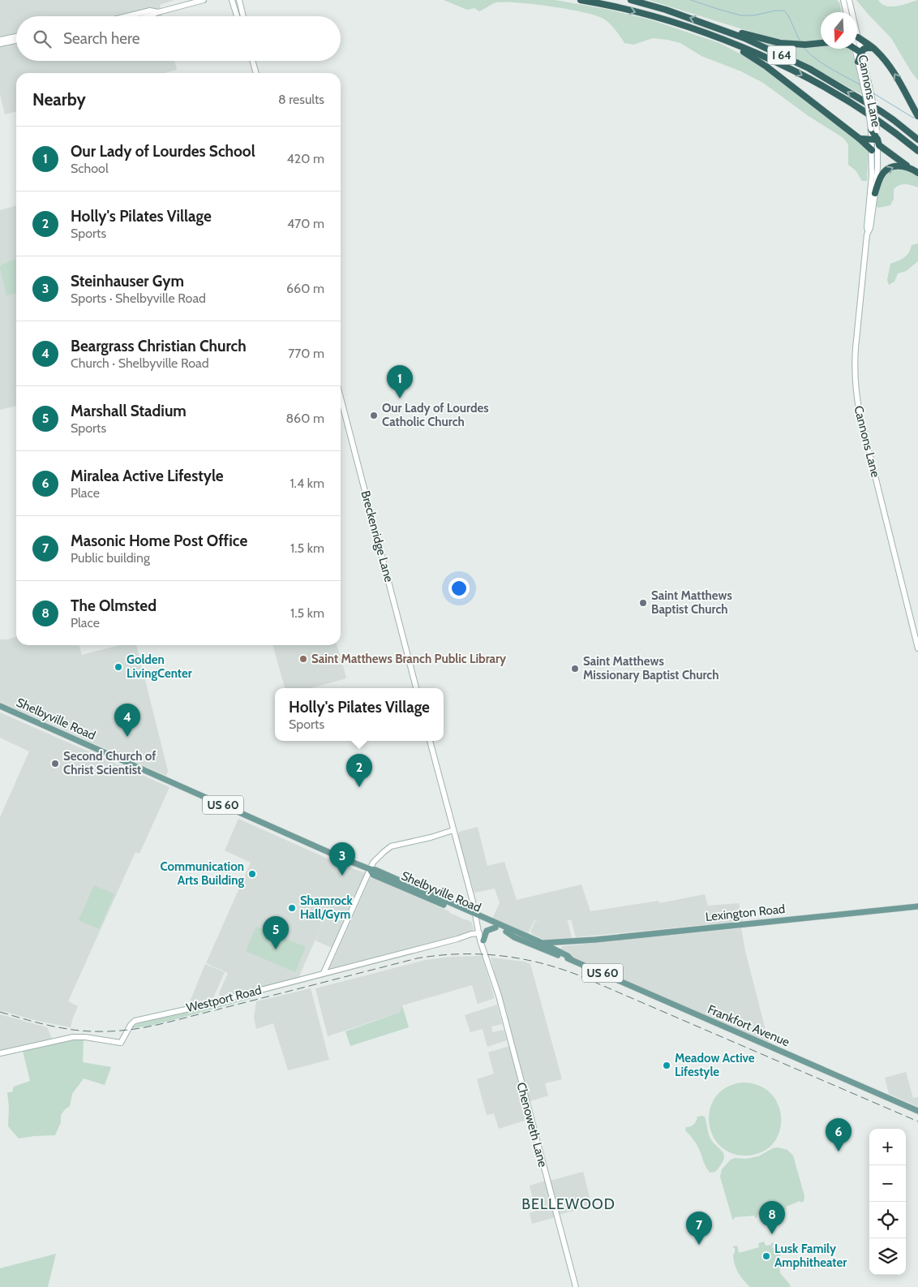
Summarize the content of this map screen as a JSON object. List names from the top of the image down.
{
  "streets": {
    "highway": ["I 64"],
    "main road": [
      "Cannons Lane",
      "Breckenridge Lane",
      "Shelbyville Road",
      "US 60",
      "Lexington Road",
      "Westport Road",
      "Frankfort Avenue",
      "Chenoweth Lane"
    ]
  },
  "crossings": [
    ["Shelbyville Road", "Lexington Road"],
    ["Shelbyville Road", "Frankfort Avenue"],
    ["Shelbyville Road", "Chenoweth Lane"],
    ["Lexington Road", "Frankfort Avenue"],
    ["Westport Road", "Chenoweth Lane"]
  ],
  "districts": ["BELLEWOOD"],
  "places": [
    "Our Lady of Lourdes Catholic Church",
    "Saint Matthews Baptist Church",
    "Saint Matthews Branch Public Library",
    "Golden LivingCenter",
    "Saint Matthews Missionary Baptist Church",
    "Second Church of Christ Scientist",
    "Communication Arts Building",
    "Shamrock Hall/Gym",
    "Meadow Active Lifestyle",
    "Lusk Family Amphitheater"
  ],
  "north": "bottom",
  "page": {
    "search": "Search here",
    "heading": ["Nearby", "8 results"],
    "list": [
      {
        "mark": "1",
        "name": "Our Lady of Lourdes School",
        "note": "School",
        "value": "420 m"
      },
      {
        "mark": "2",
        "name": "Holly's Pilates Village",
        "note": "Sports",
        "value": "470 m"
      },
      {
        "mark": "3",
        "name": "Steinhauser Gym",
        "note": "Sports · Shelbyville Road",
        "value": "660 m"
      },
      {
        "mark": "4",
        "name": "Beargrass Christian Church",
        "note": "Church · Shelbyville Road",
        "value": "770 m"
      },
      {
        "mark": "5",
        "name": "Marshall Stadium",
        "note": "Sports",
        "value": "860 m"
      },
      {
        "mark": "6",
        "name": "Miralea Active Lifestyle",
        "note": "Place",
        "value": "1.4 km"
      },
      {
        "mark": "7",
        "name": "Masonic Home Post Office",
        "note": "Public building",
        "value": "1.5 km"
      },
      {
        "mark": "8",
        "name": "The Olmsted",
        "note": "Place",
        "value": "1.5 km"
      }
    ],
    "pins": [
      "1",
      "4",
      "2",
      "3",
      "5",
      "6",
      "8",
      "7"
    ],
    "popup": ["Holly's Pilates Village", "Sports"],
    "map_buttons": ["+", "−"]
  }
}
